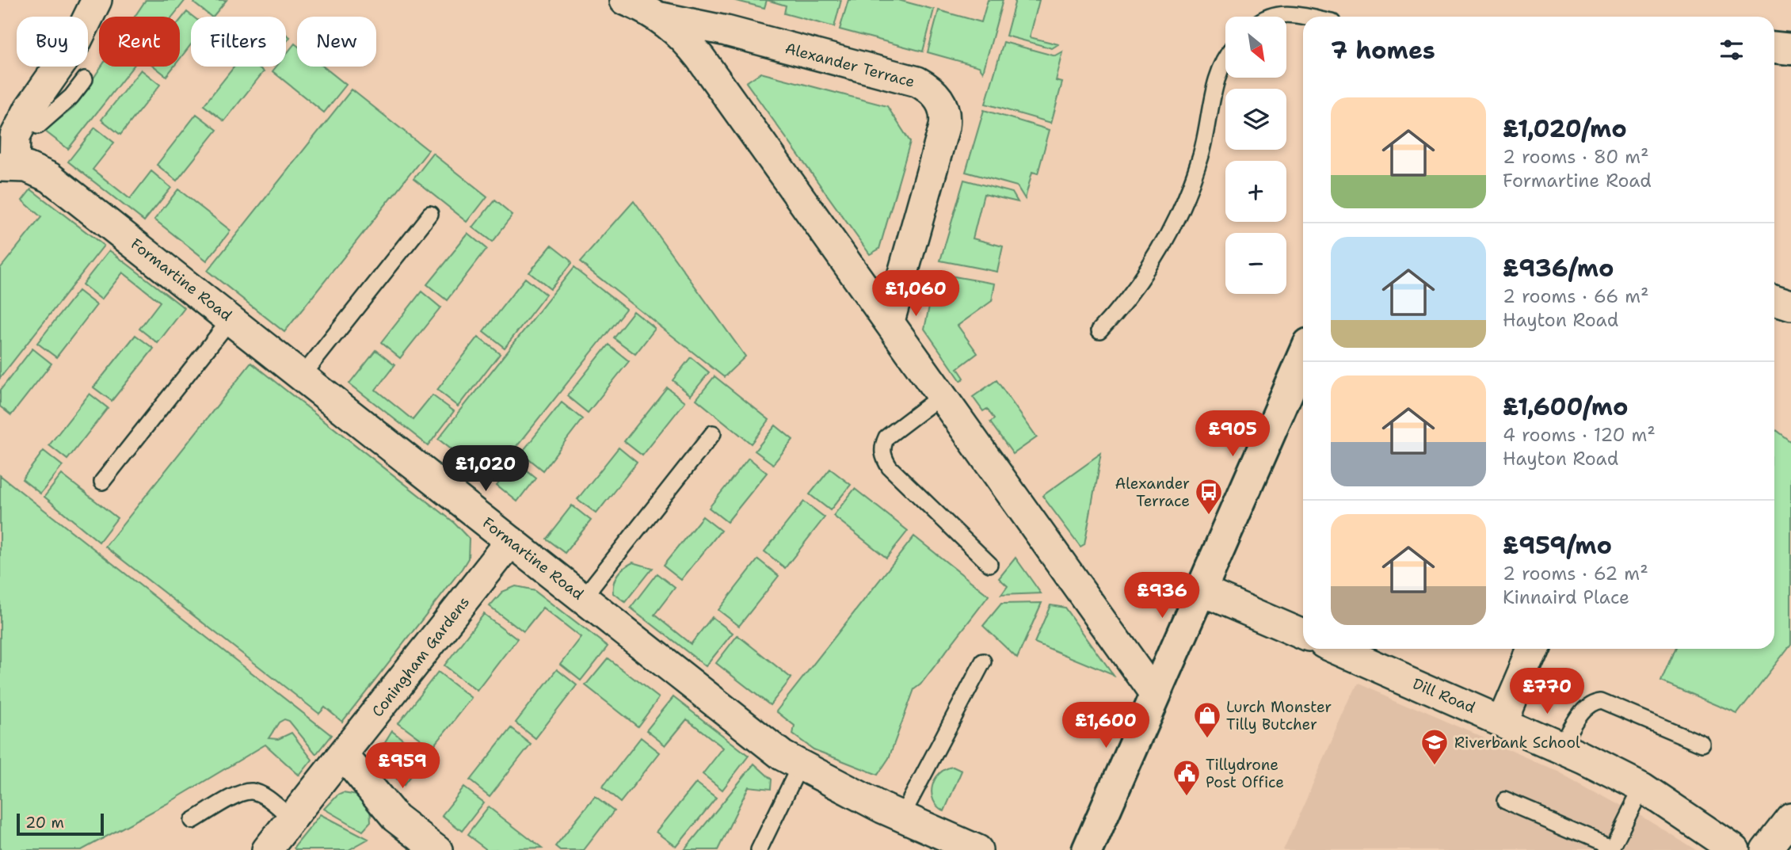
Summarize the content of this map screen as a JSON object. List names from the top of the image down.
{
  "streets": {
    "street": [
      "Alexander Terrace",
      "Formartine Road",
      "Coningham Gardens",
      "Dill Road"
    ]
  },
  "crossings": [
    ["Formartine Road", "Coningham Gardens"]
  ],
  "places": {
    "bus stop": ["Alexander Terrace"],
    "shop": ["Lurch Monster Tilly Butcher"],
    "school or university": ["Riverbank School"],
    "public building": ["Tillydrone Post Office"]
  },
  "scale_bar": "20 m",
  "north": "bottom right",
  "page": {
    "map_buttons": ["+", "−"],
    "chip": [
      "Buy",
      "Rent",
      "Filters",
      "New"
    ],
    "heading": "7 homes",
    "list": [
      {
        "name": "£1,020/mo",
        "note": "2 rooms · 80 m² · Formartine Road"
      },
      {
        "name": "£936/mo",
        "note": "2 rooms · 66 m² · Hayton Road"
      },
      {
        "name": "£1,600/mo",
        "note": "4 rooms · 120 m² · Hayton Road"
      },
      {
        "name": "£959/mo",
        "note": "2 rooms · 62 m² · Kinnaird Place"
      }
    ],
    "price": [
      "£1,060",
      "£905",
      "£1,020",
      "£936",
      "£770",
      "£1,600",
      "£959"
    ],
    "scale": "20 m"
  }
}
